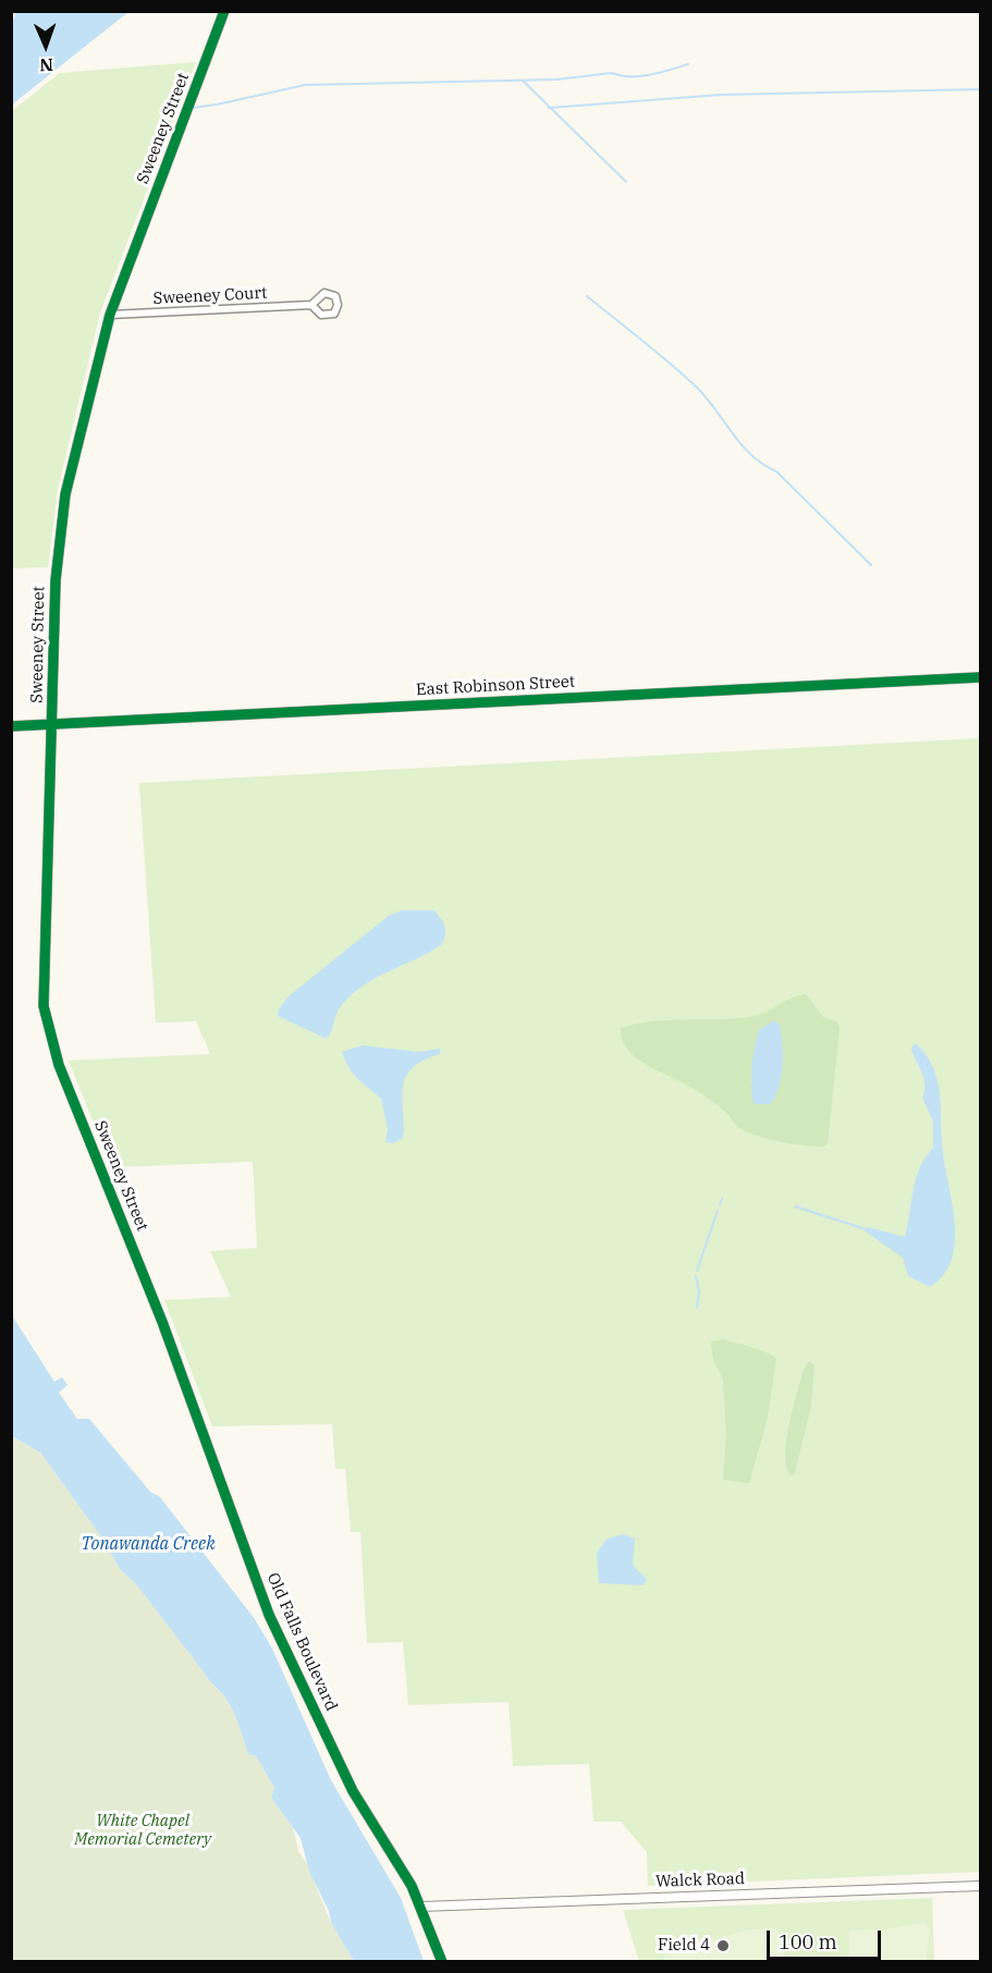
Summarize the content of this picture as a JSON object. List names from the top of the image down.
{
  "streets": {
    "street": [
      "Sweeney Street",
      "Sweeney Court",
      "East Robinson Street",
      "Old Falls Boulevard",
      "Walck Road"
    ]
  },
  "crossings": [
    ["Sweeney Street", "Sweeney Court"],
    ["Sweeney Street", "East Robinson Street"],
    ["Sweeney Street", "Old Falls Boulevard"],
    ["Old Falls Boulevard", "Walck Road"]
  ],
  "water": ["Tonawanda Creek"],
  "parks": ["White Chapel Memorial Cemetery"],
  "places": ["Field 4"],
  "scale_bar": "100 m",
  "north": "bottom"
}
